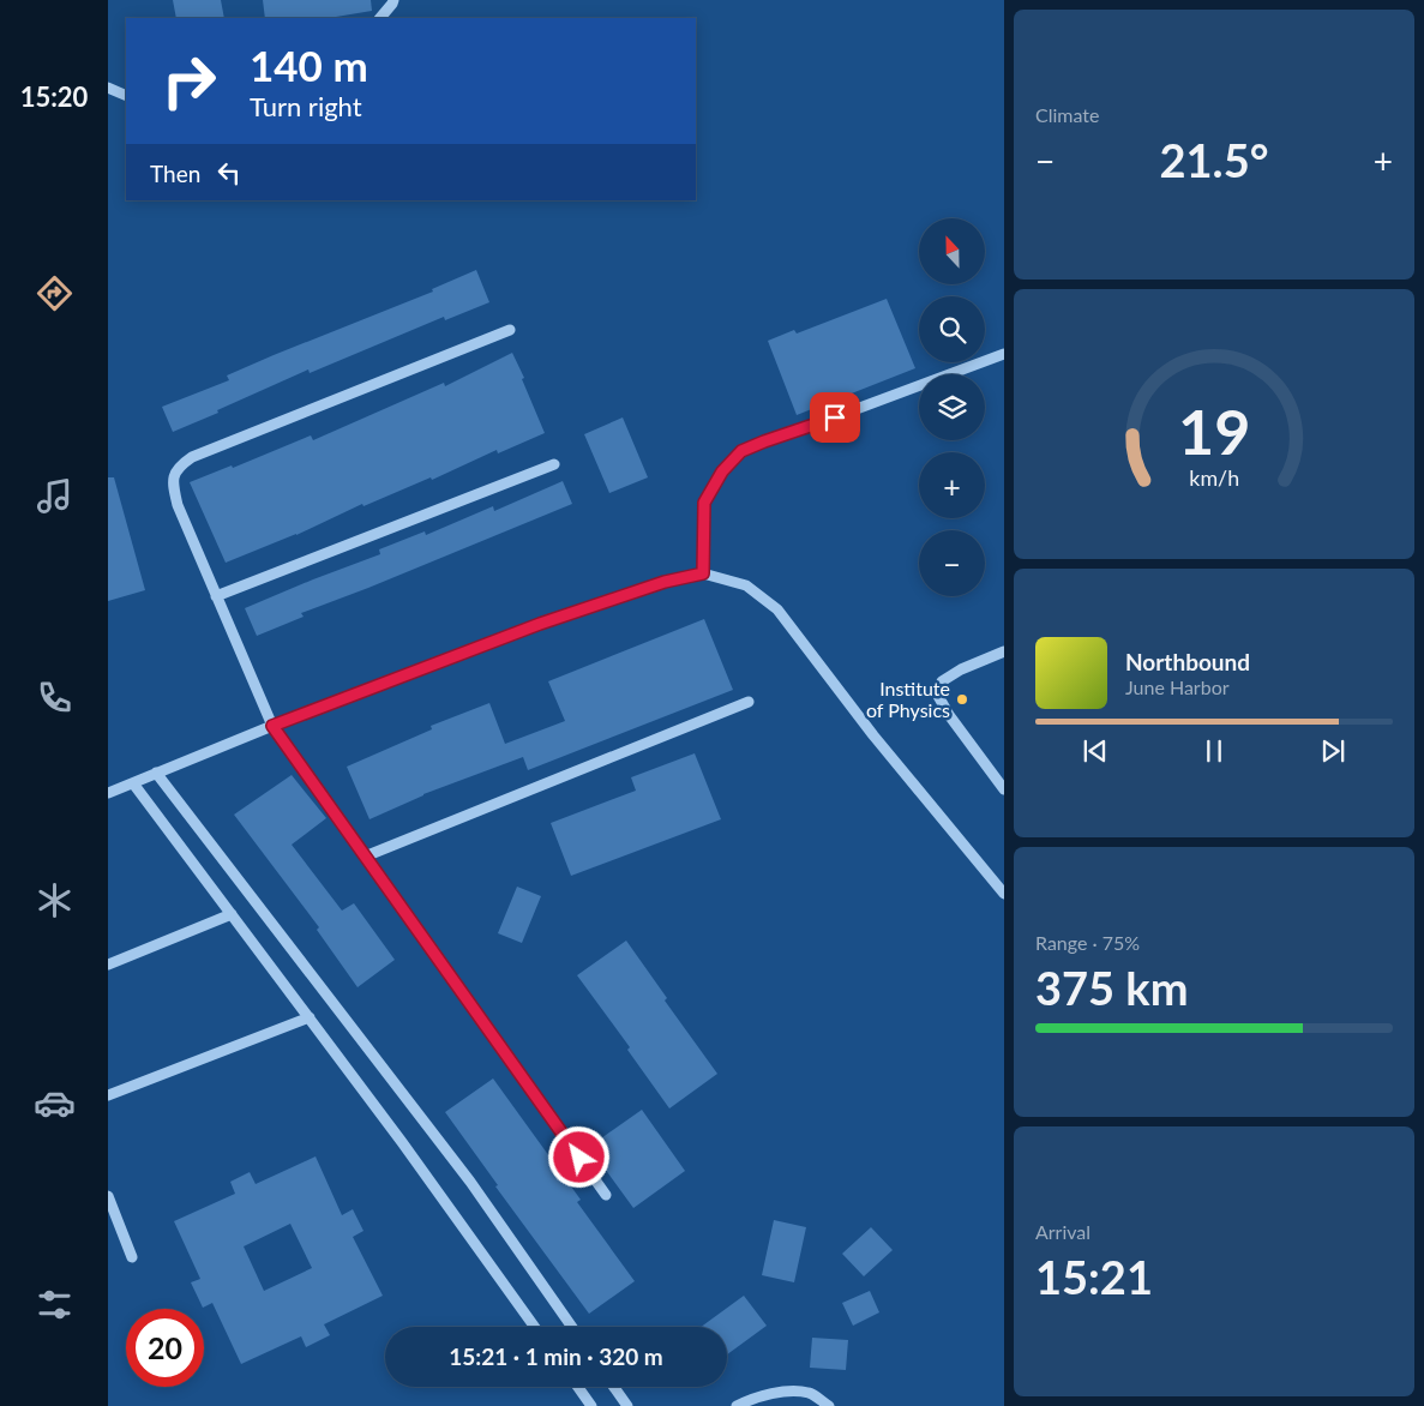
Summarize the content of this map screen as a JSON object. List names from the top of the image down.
{
  "places": ["Institute of Physics"],
  "north": "top",
  "page": {
    "tabs": "15:20",
    "tile": [
      "Climate",
      ["Range · 75%", "375 km"],
      ["Arrival", "15:21"]
    ],
    "turn": ["140 m", "Turn right"],
    "heat": ["−", "21.5°", "+"],
    "then": "Then",
    "map_buttons": ["+", "−"],
    "song": ["Northbound", "June Harbor"],
    "limit": "20",
    "trip": "15:21 · 1 min · 320 m",
    "gauge": ["19", "km/h"]
  }
}
